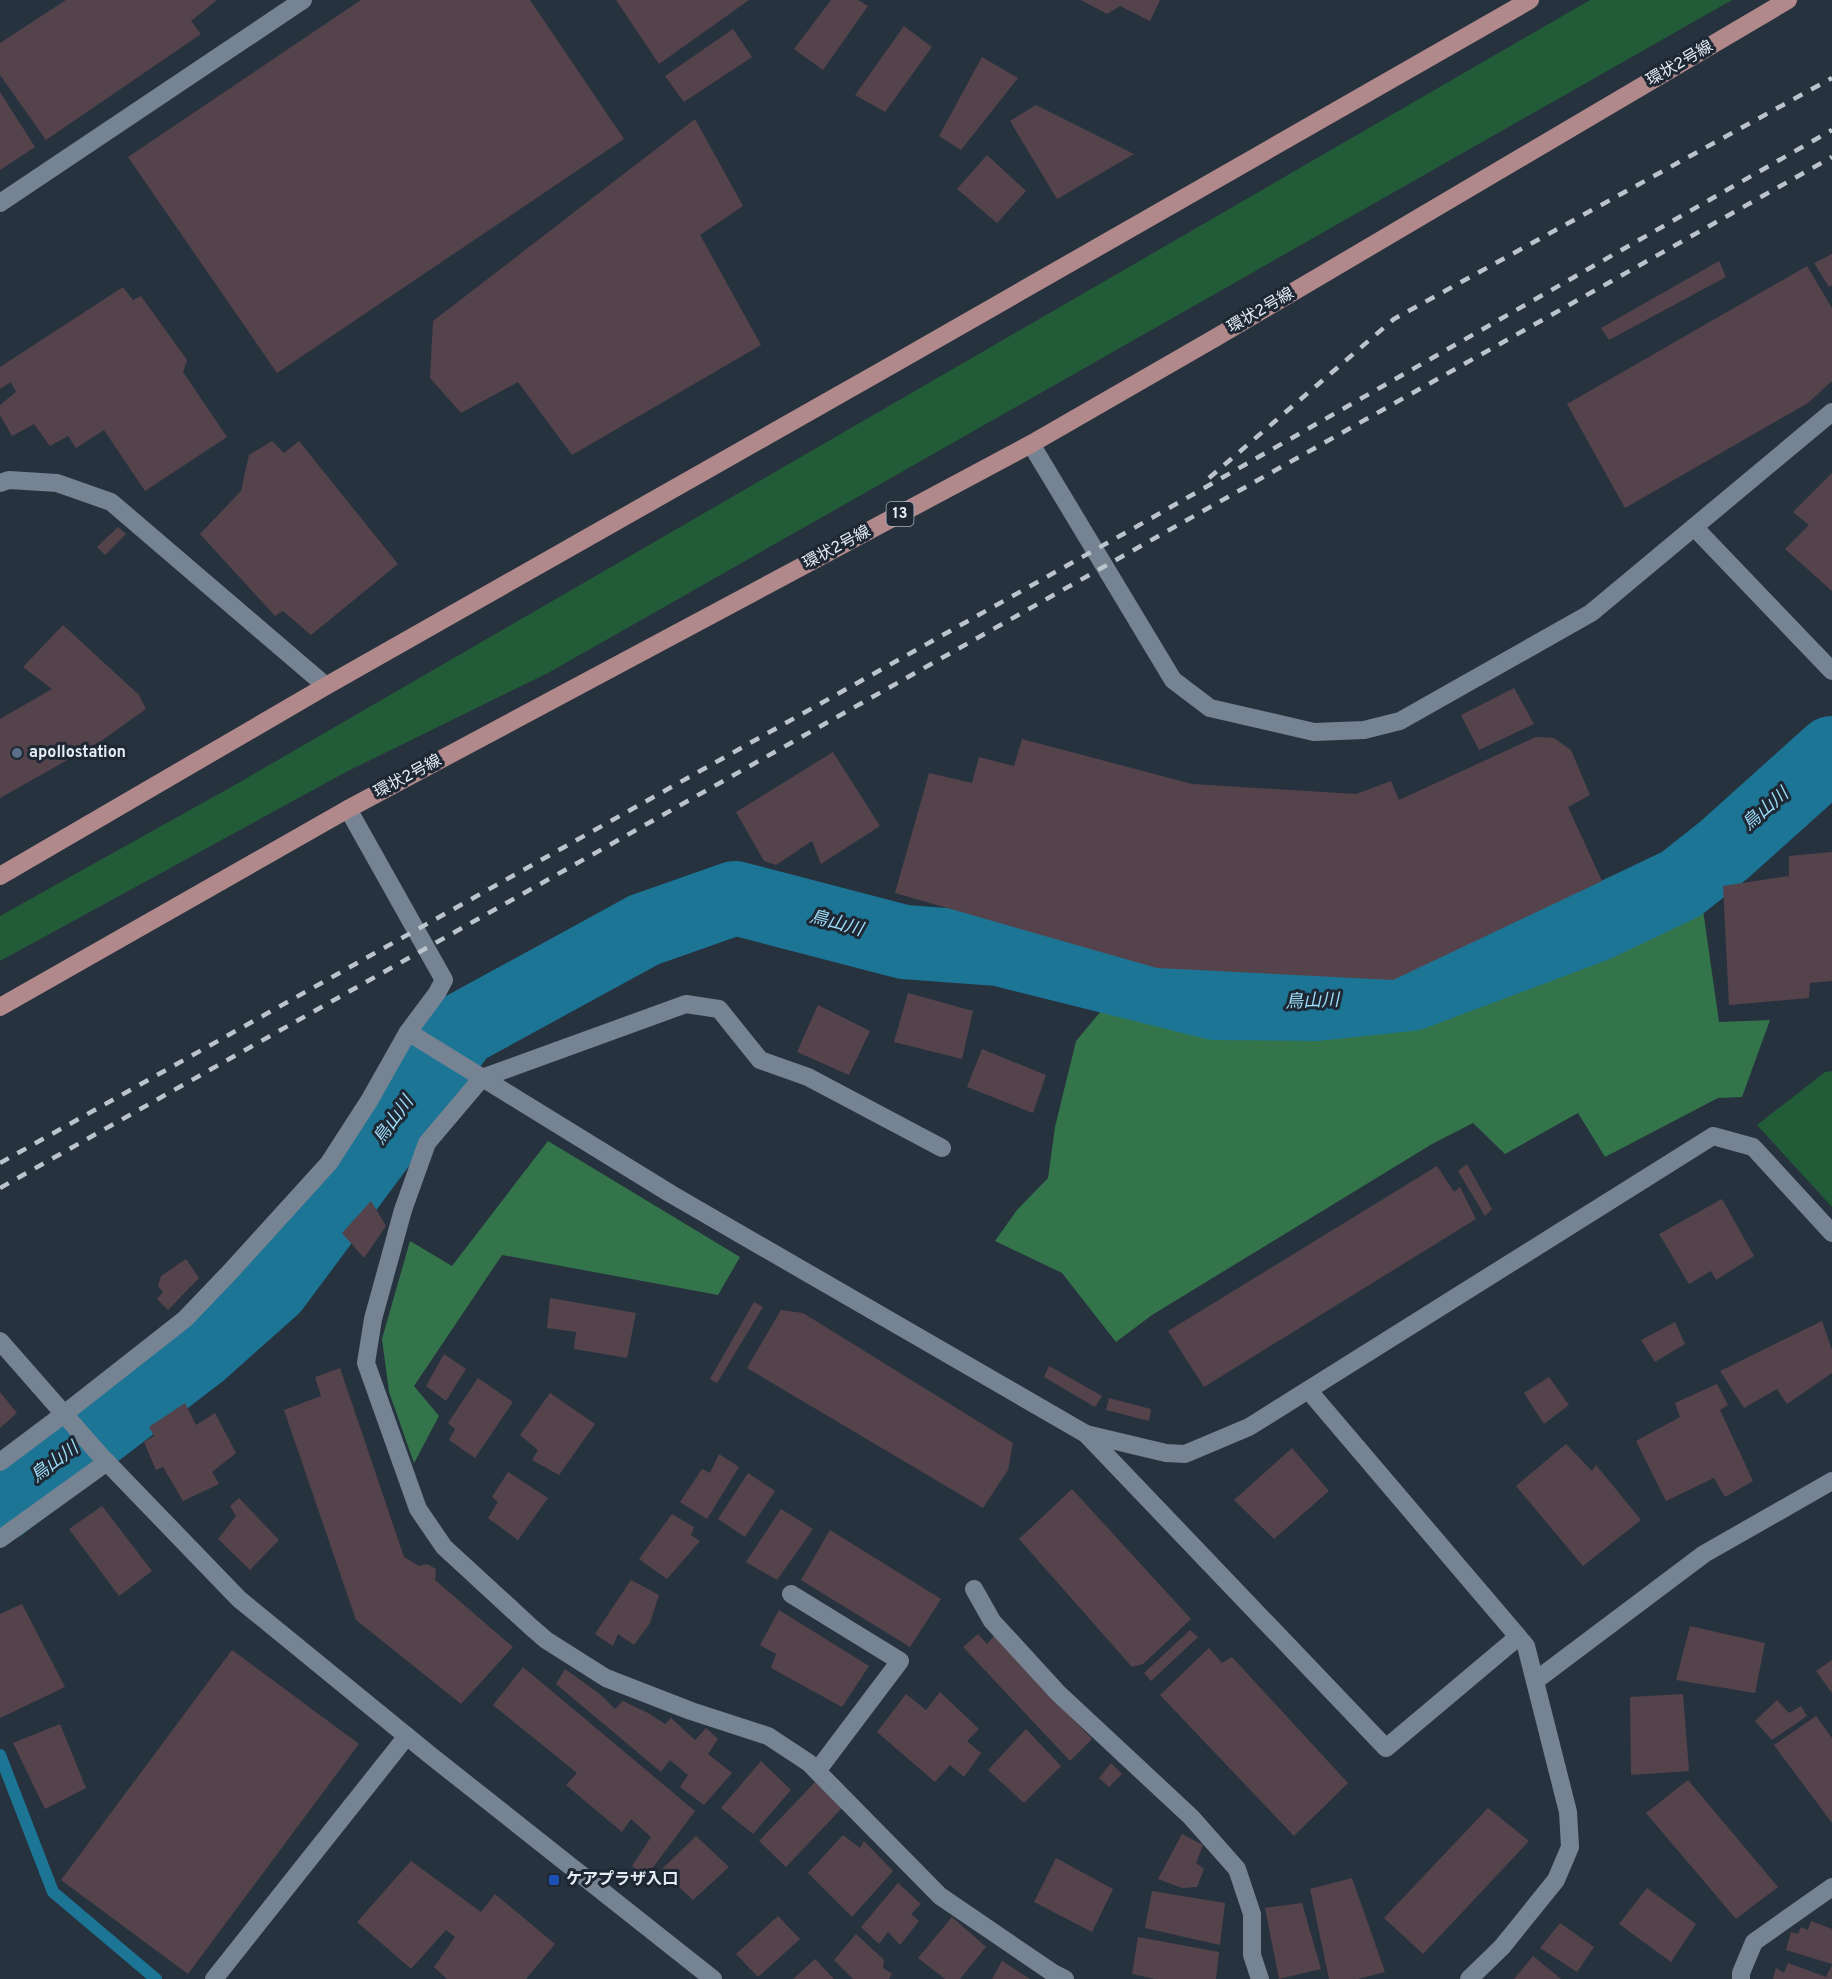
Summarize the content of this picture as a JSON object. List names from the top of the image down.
{
  "streets": {
    "main road": ["環状2号線", "13"]
  },
  "water": ["鳥山川"],
  "places": {
    "other": ["apollostation"],
    "transit": ["ケアプラザ入口"]
  }
}
